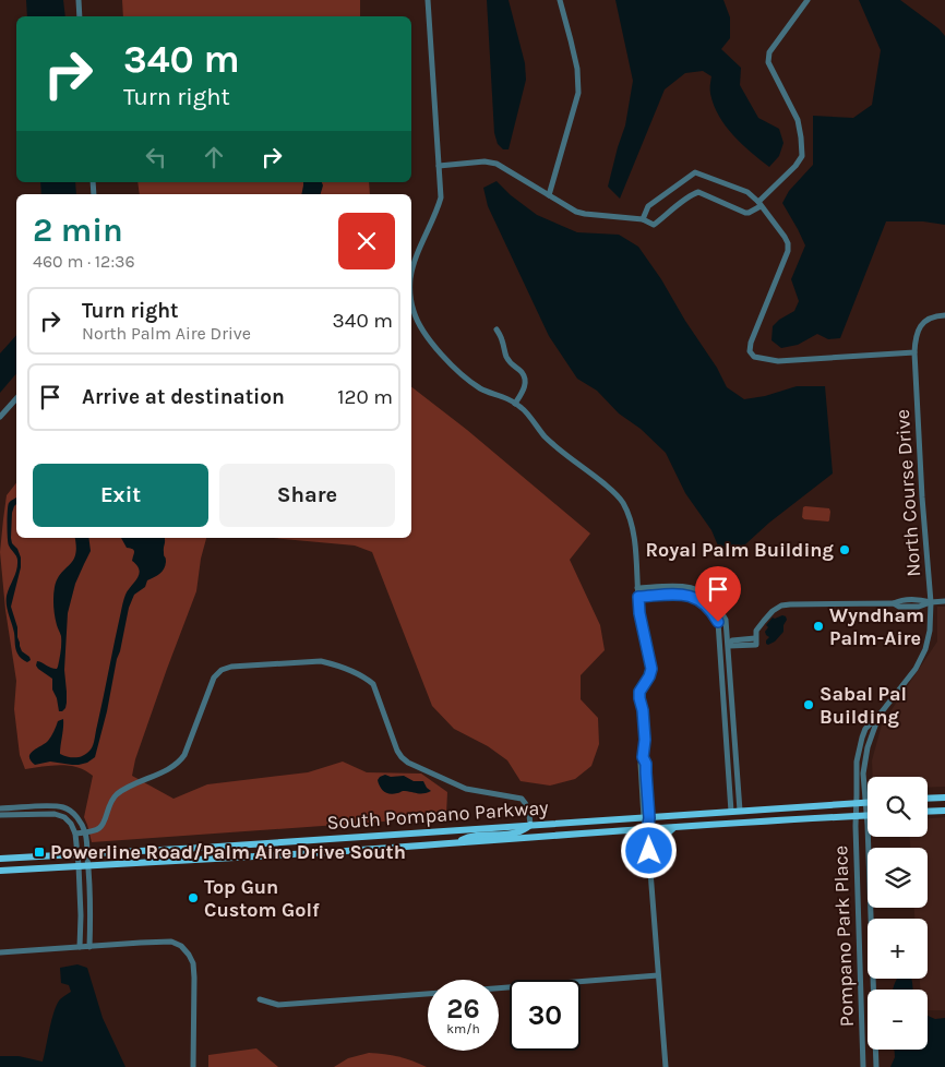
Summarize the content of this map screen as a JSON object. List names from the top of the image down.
{
  "streets": {
    "main road": ["South Pompano Parkway"],
    "street": ["North Course Drive", "Pompano Park Place"]
  },
  "crossings": [
    ["North Course Drive", "South Pompano Parkway"],
    ["North Course Drive", "Pompano Park Place"],
    ["South Pompano Parkway", "Pompano Park Place"]
  ],
  "places": {
    "other": [
      "Royal Palm Building",
      "Wyndham Palm-Aire",
      "Sabal Pal Building",
      "Top Gun Custom Golf"
    ],
    "transit": ["Powerline Road/Palm Aire Drive South"]
  },
  "page": {
    "turn": ["340 m", "Turn right"],
    "heading": ["2 min", "460 m · 12:36"],
    "list": [
      {
        "name": "Turn right",
        "note": "North Palm Aire Drive",
        "value": "340 m"
      },
      {
        "name": "Arrive at destination",
        "value": "120 m"
      }
    ],
    "buttons": ["Exit", "Share"],
    "map_buttons": ["+", "−"],
    "speed": "26 km/h",
    "limit": "30"
  }
}
